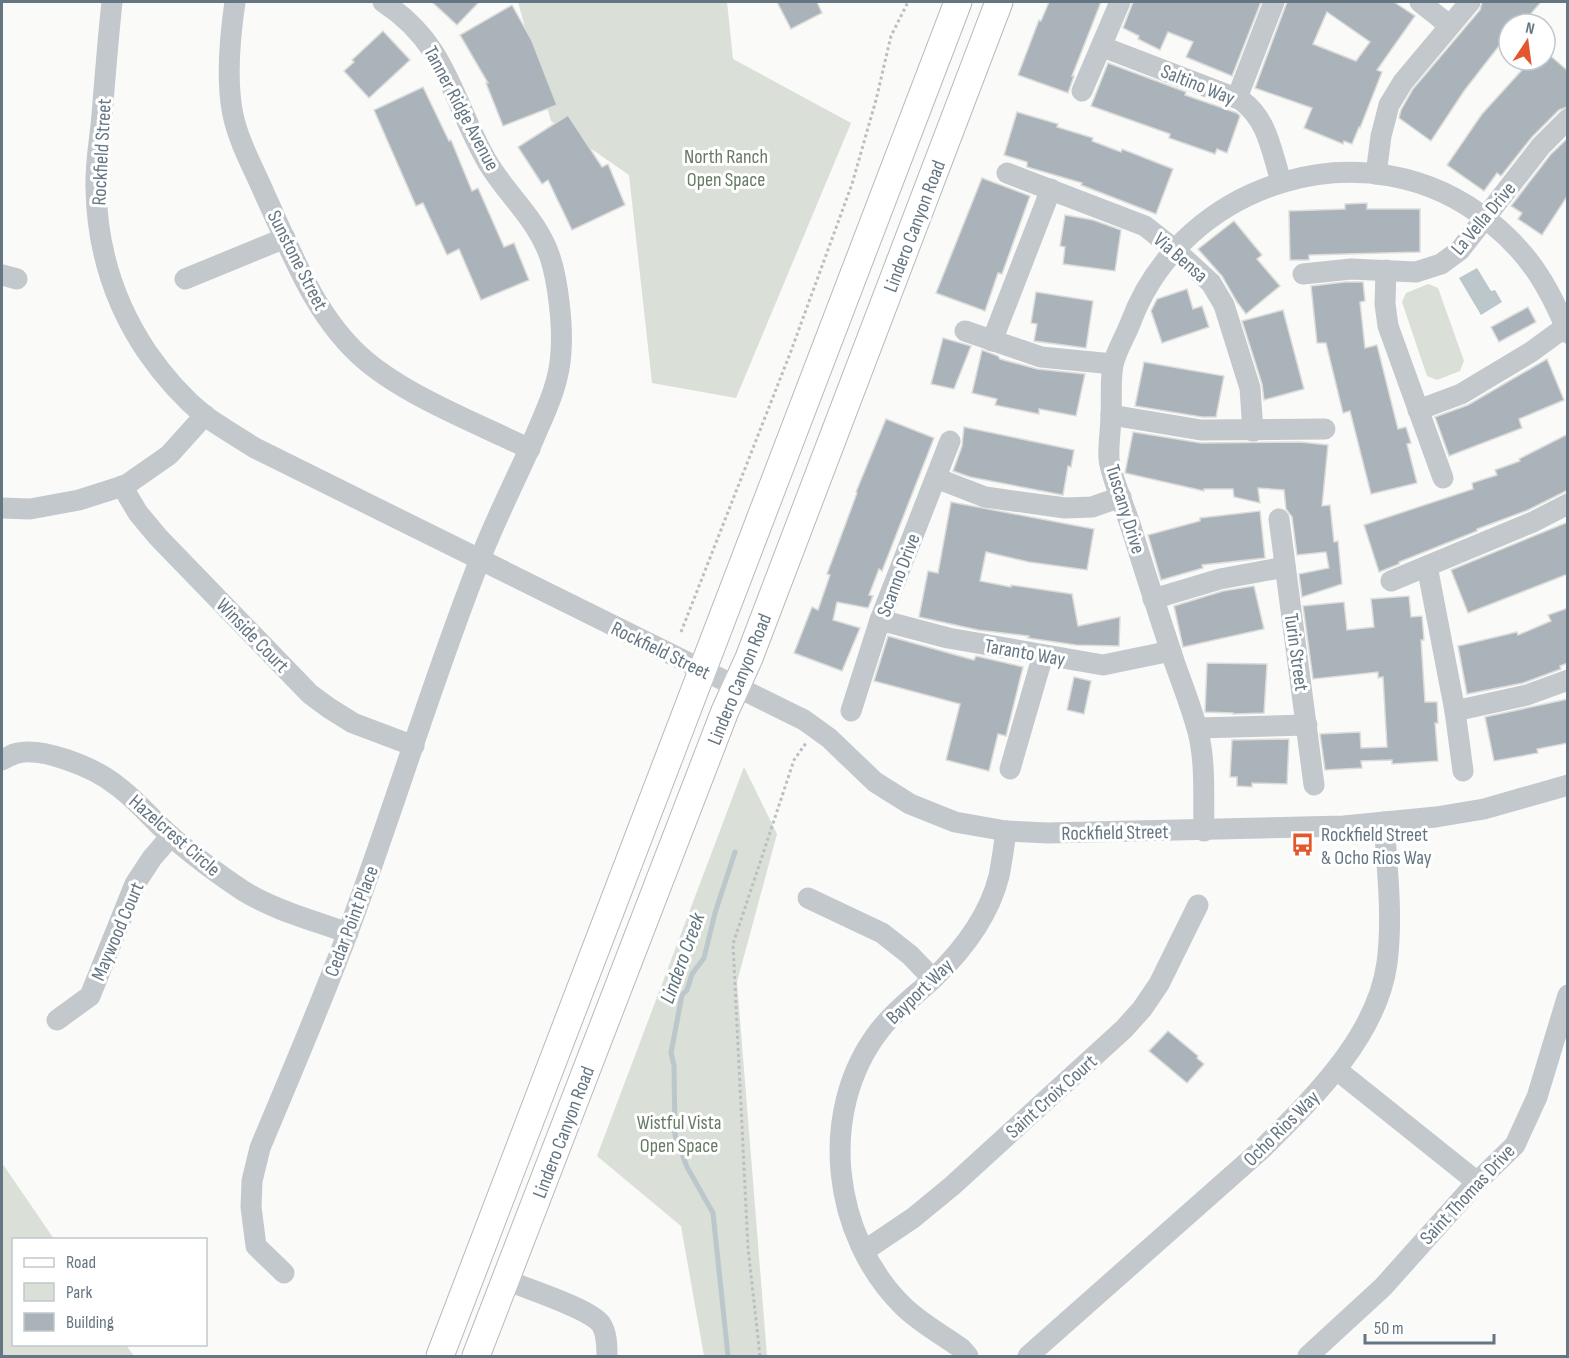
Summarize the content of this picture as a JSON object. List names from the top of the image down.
{
  "streets": {
    "main road": ["Lindero Canyon Road"],
    "street": [
      "Saltino Way",
      "Tanner Ridge Avenue",
      "Rockfield Street",
      "La Vella Drive",
      "Via Bensa",
      "Sunstone Street",
      "Tuscany Drive",
      "Scanno Drive",
      "Winside Court",
      "Taranto Way",
      "Turin Street",
      "Hazelcrest Circle",
      "Cedar Point Place",
      "Maywood Court",
      "Bayport Way",
      "Saint Croix Court",
      "Ocho Rios Way",
      "Saint Thomas Drive"
    ]
  },
  "crossings": [
    ["Saltino Way", "Tuscany Drive"],
    ["Tanner Ridge Avenue", "Rockfield Street"],
    ["Tanner Ridge Avenue", "Sunstone Street"],
    ["Tanner Ridge Avenue", "Cedar Point Place"],
    ["Rockfield Street", "Lindero Canyon Road"],
    ["Rockfield Street", "Tuscany Drive"],
    ["Rockfield Street", "Cedar Point Place"],
    ["Rockfield Street", "Bayport Way"],
    ["Rockfield Street", "Ocho Rios Way"],
    ["La Vella Drive", "Tuscany Drive"],
    ["Via Bensa", "Tuscany Drive"],
    ["Tuscany Drive", "Taranto Way"],
    ["Scanno Drive", "Taranto Way"],
    ["Winside Court", "Cedar Point Place"],
    ["Hazelcrest Circle", "Cedar Point Place"],
    ["Hazelcrest Circle", "Maywood Court"],
    ["Bayport Way", "Saint Croix Court"]
  ],
  "water": ["Lindero Creek"],
  "parks": ["North Ranch Open Space", "Wistful Vista Open Space"],
  "places": {
    "bus stop": ["Rockfield Street & Ocho Rios Way"]
  },
  "legend": ["Road", "Park", "Building"],
  "scale_bar": "50 m",
  "north": "top"
}
